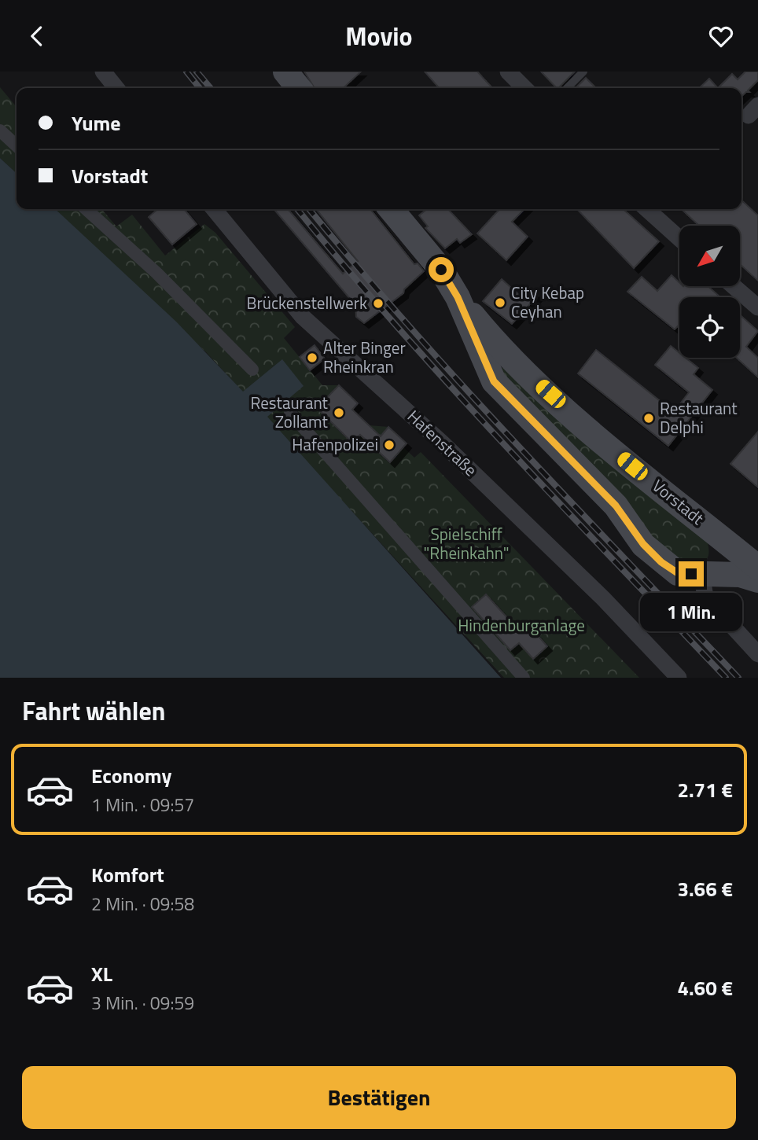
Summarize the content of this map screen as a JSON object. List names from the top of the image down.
{
  "streets": {
    "main road": ["Vorstadt"],
    "street": ["Hafenstraße"]
  },
  "parks": ["Spielschiff \"Rheinkahn\"", "Hindenburganlage"],
  "places": [
    "City Kebap Ceyhan",
    "Brückenstellwerk",
    "Alter Binger Rheinkran",
    "Restaurant Zollamt",
    "Restaurant Delphi",
    "Hafenpolizei"
  ],
  "north": "bottom left",
  "page": {
    "header": "Movio",
    "banner": ["Yume", "Vorstadt"],
    "bubble": "1 Min.",
    "heading": "Fahrt wählen",
    "list": [
      {
        "name": "Economy",
        "note": "1 Min. · 09:57",
        "value": "2.71 €"
      },
      {
        "name": "Komfort",
        "note": "2 Min. · 09:58",
        "value": "3.66 €"
      },
      {
        "name": "XL",
        "note": "3 Min. · 09:59",
        "value": "4.60 €"
      }
    ],
    "buttons": "Bestätigen"
  }
}
